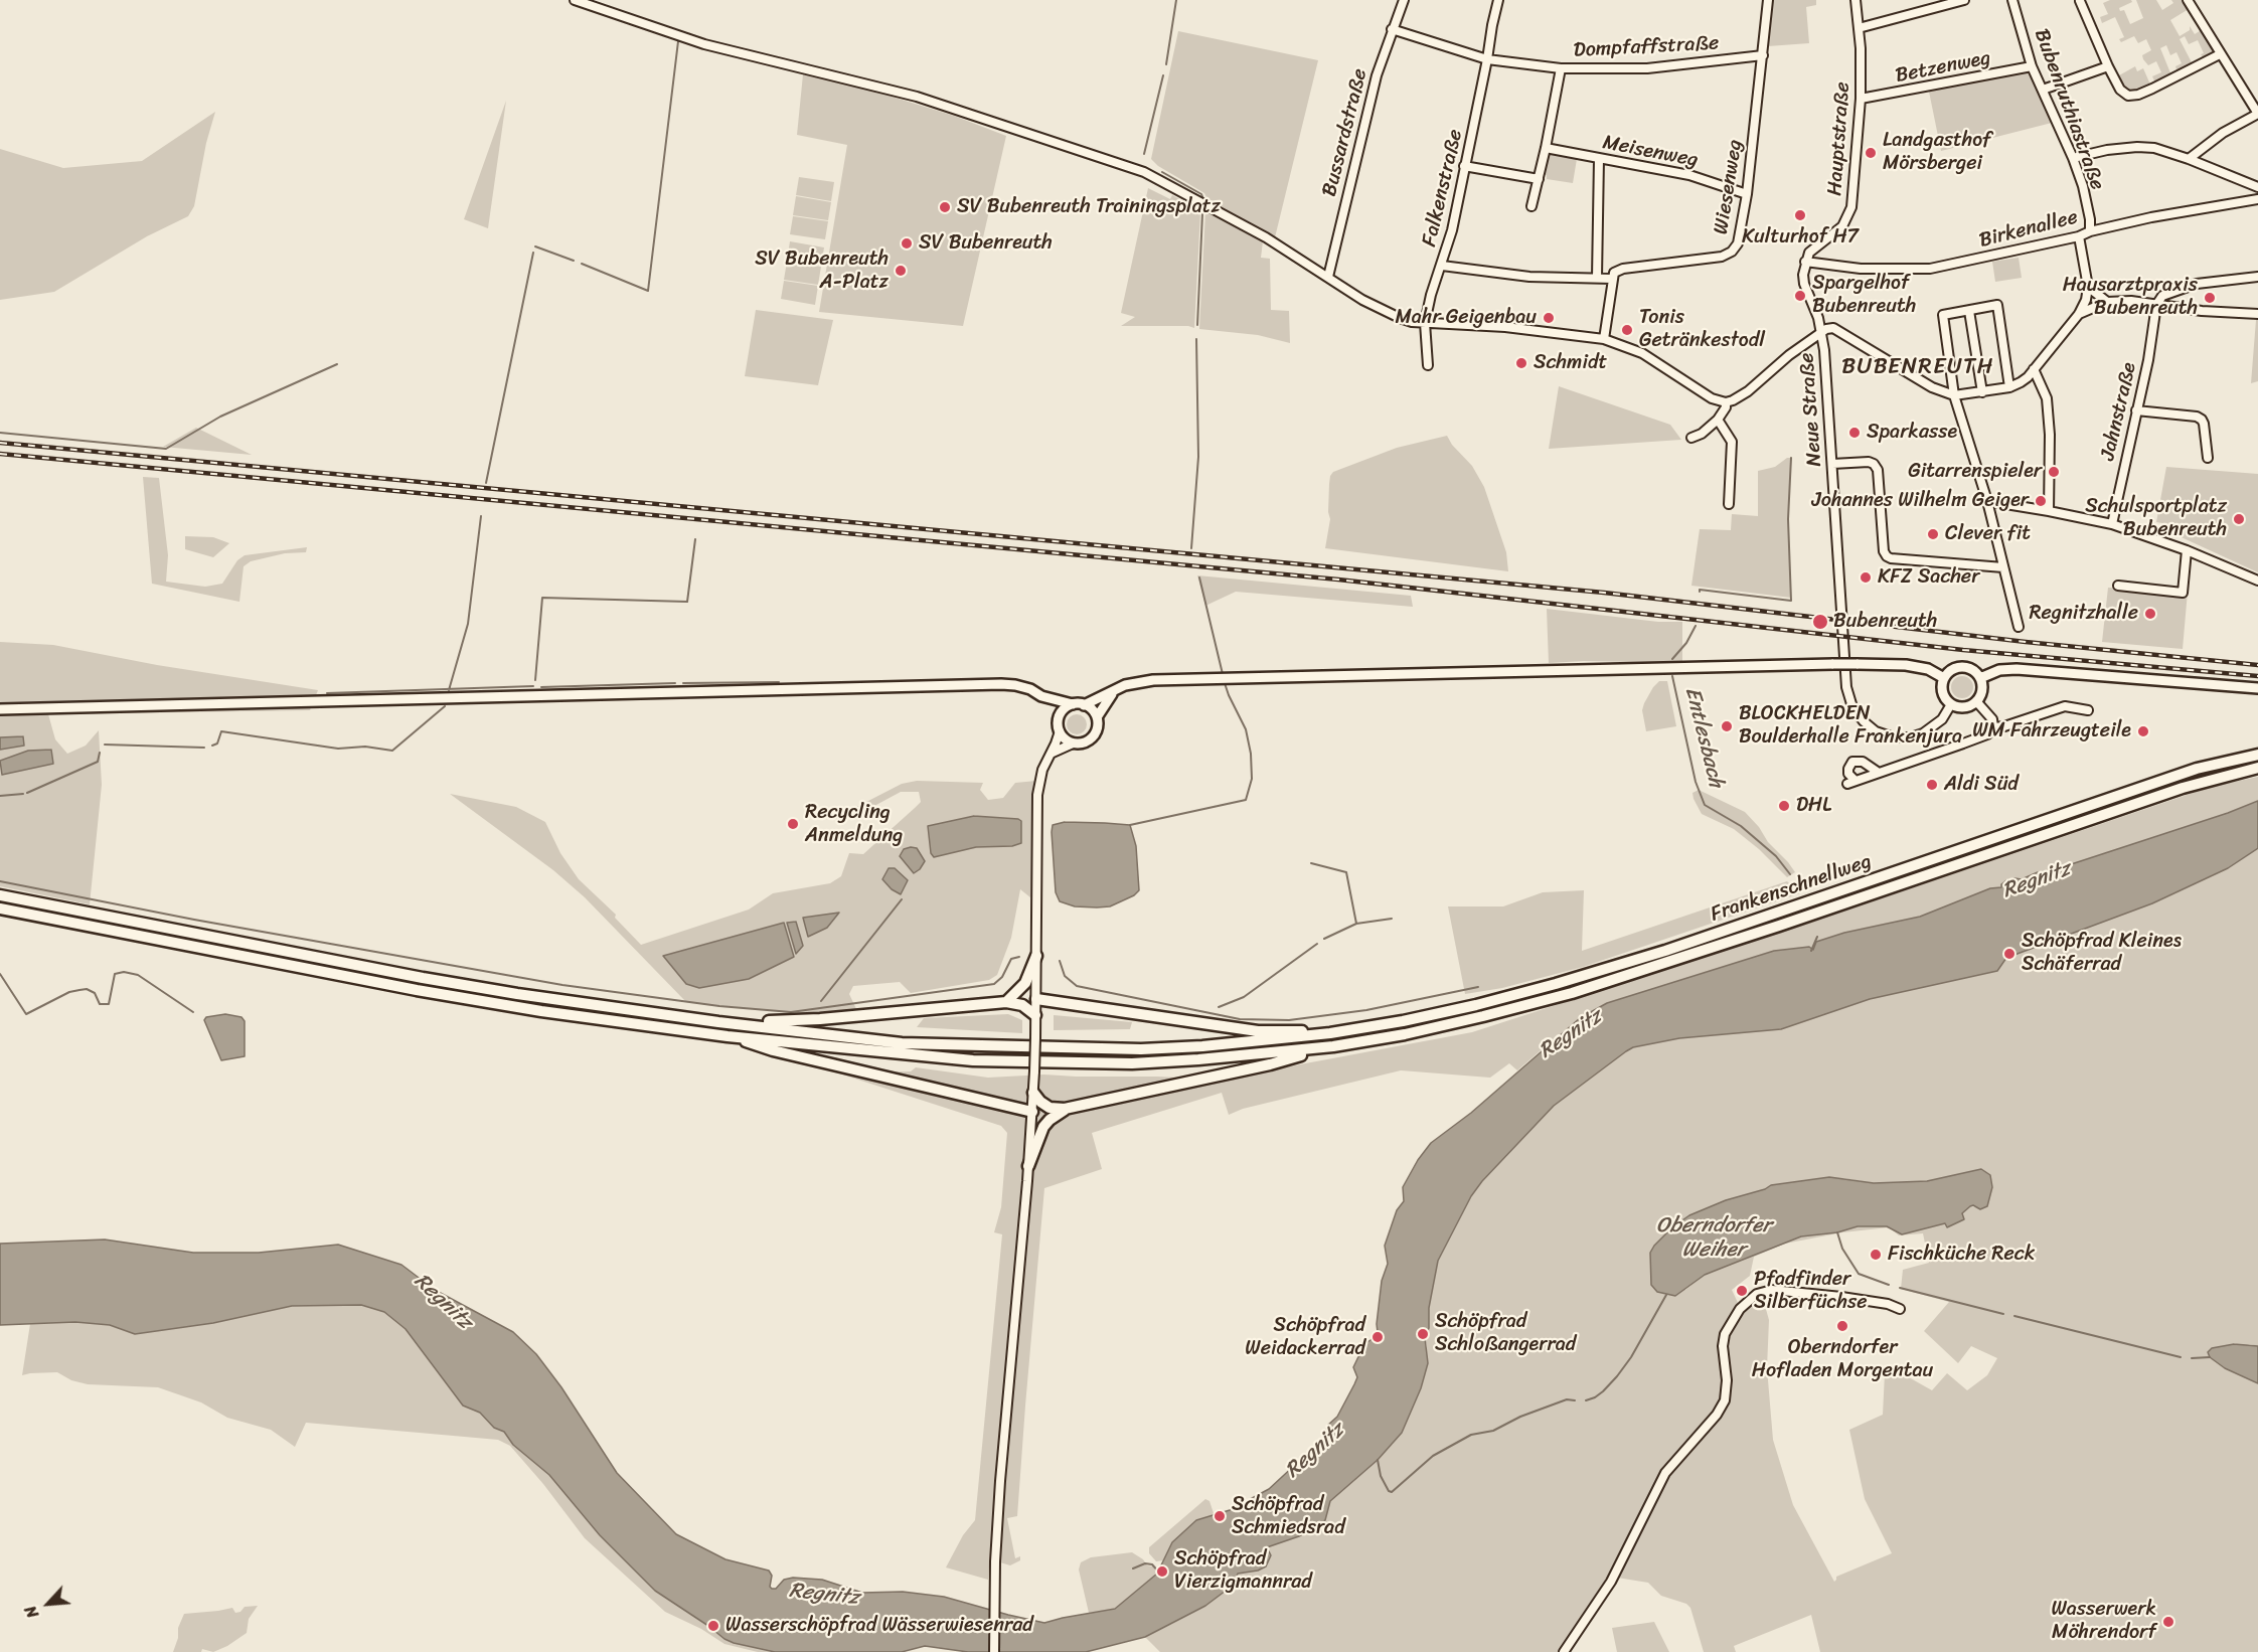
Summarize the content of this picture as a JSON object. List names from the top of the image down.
{
  "streets": {
    "highway": ["Frankenschnellweg"],
    "street": [
      "Dompfaffstraße",
      "Betzenweg",
      "Bubenruthiastraße",
      "Bussardstraße",
      "Hauptstraße",
      "Meisenweg",
      "Wiesenweg",
      "Falkenstraße",
      "Birkenallee",
      "Neue Straße",
      "Jahnstraße"
    ]
  },
  "crossings": [
    ["Dompfaffstraße", "Bussardstraße"],
    ["Dompfaffstraße", "Wiesenweg"],
    ["Dompfaffstraße", "Falkenstraße"],
    ["Betzenweg", "Bubenruthiastraße"],
    ["Betzenweg", "Hauptstraße"],
    ["Bubenruthiastraße", "Birkenallee"],
    ["Hauptstraße", "Birkenallee"],
    ["Hauptstraße", "Neue Straße"],
    ["Meisenweg", "Wiesenweg"],
    ["Wiesenweg", "Falkenstraße"],
    ["Birkenallee", "Neue Straße"]
  ],
  "districts": ["BUBENREUTH"],
  "water": ["Entlesbach", "Regnitz", "Oberndorfer Weiher"],
  "places": [
    "Landgasthof Mörsbergei",
    "SV Bubenreuth Trainingsplatz",
    "Kulturhof H7",
    "SV Bubenreuth",
    "SV Bubenreuth A-Platz",
    "Spargelhof Bubenreuth",
    "Hausarztpraxis Bubenreuth",
    "Mahr Geigenbau",
    "Tonis Getränkestodl",
    "Schmidt",
    "Sparkasse",
    "Gitarrenspieler",
    "Johannes Wilhelm Geiger",
    "Schulsportplatz Bubenreuth",
    "Clever fit",
    "KFZ Sacher",
    "Regnitzhalle",
    "Bubenreuth",
    "BLOCKHELDEN Boulderhalle Frankenjura",
    "WM Fahrzeugteile",
    "Aldi Süd",
    "DHL",
    "Recycling Anmeldung",
    "Schöpfrad Kleines Schäferrad",
    "Fischküche Reck",
    "Pfadfinder Silberfüchse",
    "Oberndorfer Hofladen Morgentau",
    "Schöpfrad Schloßangerrad",
    "Schöpfrad Weidackerrad",
    "Schöpfrad Schmiedsrad",
    "Schöpfrad Vierzigmannrad",
    "Wasserwerk Möhrendorf",
    "Wasserschöpfrad Wässerwiesenrad"
  ],
  "north": "bottom left"
}
